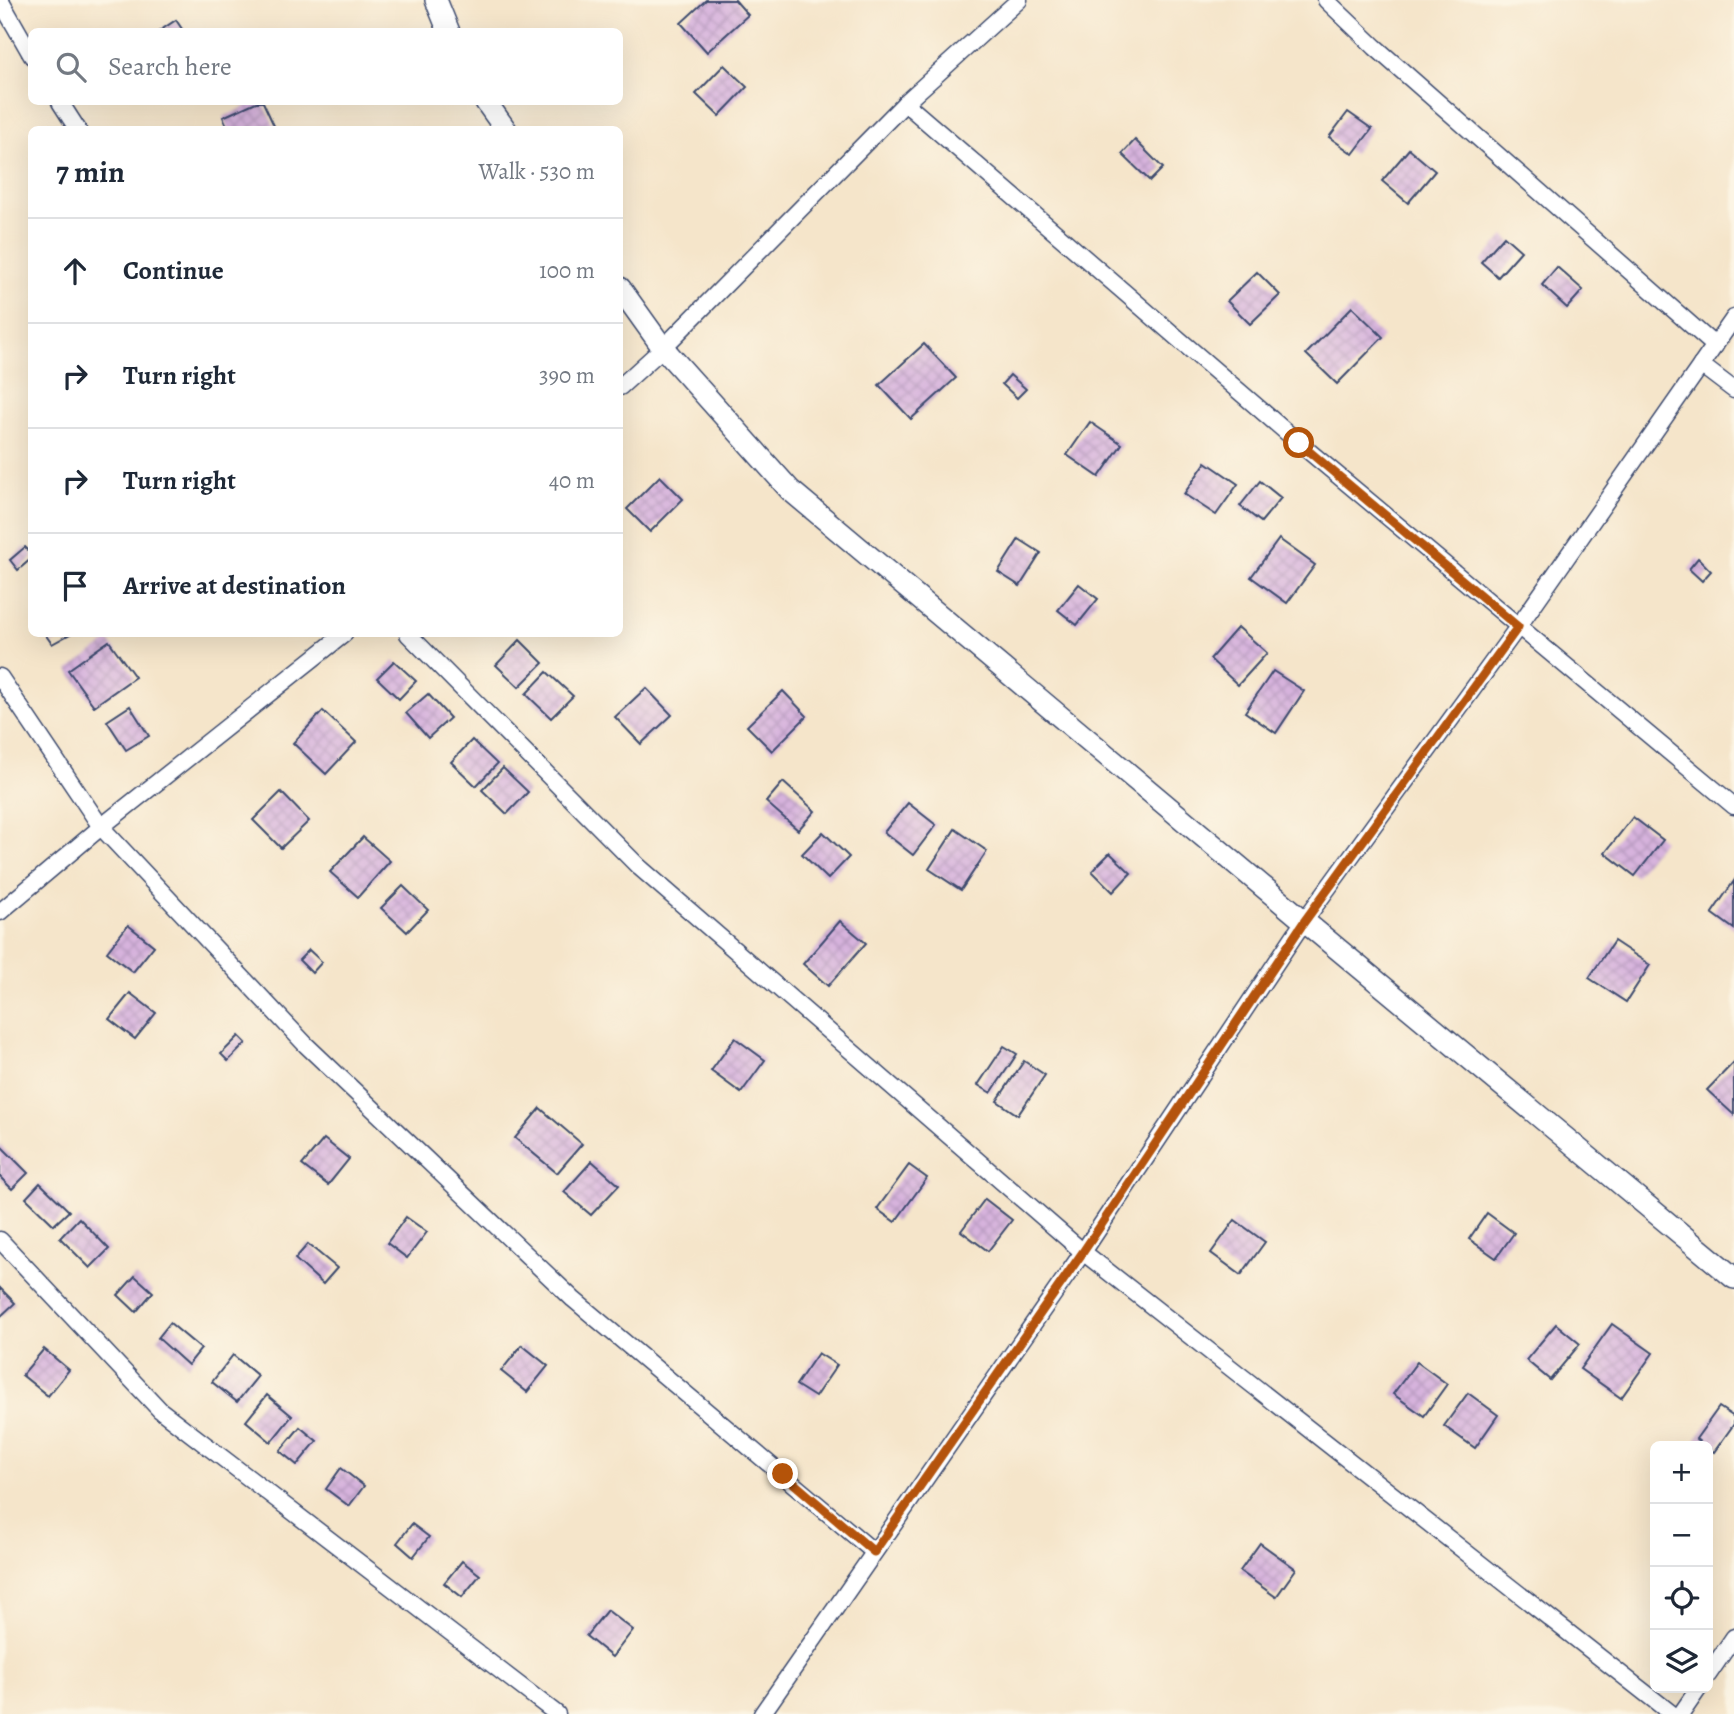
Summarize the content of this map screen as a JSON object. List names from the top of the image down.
{
  "page": {
    "search": "Search here",
    "heading": ["7 min", "Walk · 530 m"],
    "list": [
      ["Continue", "100 m"],
      ["Turn right", "390 m"],
      ["Turn right", "40 m"],
      "Arrive at destination"
    ],
    "map_buttons": ["+", "−"]
  }
}
